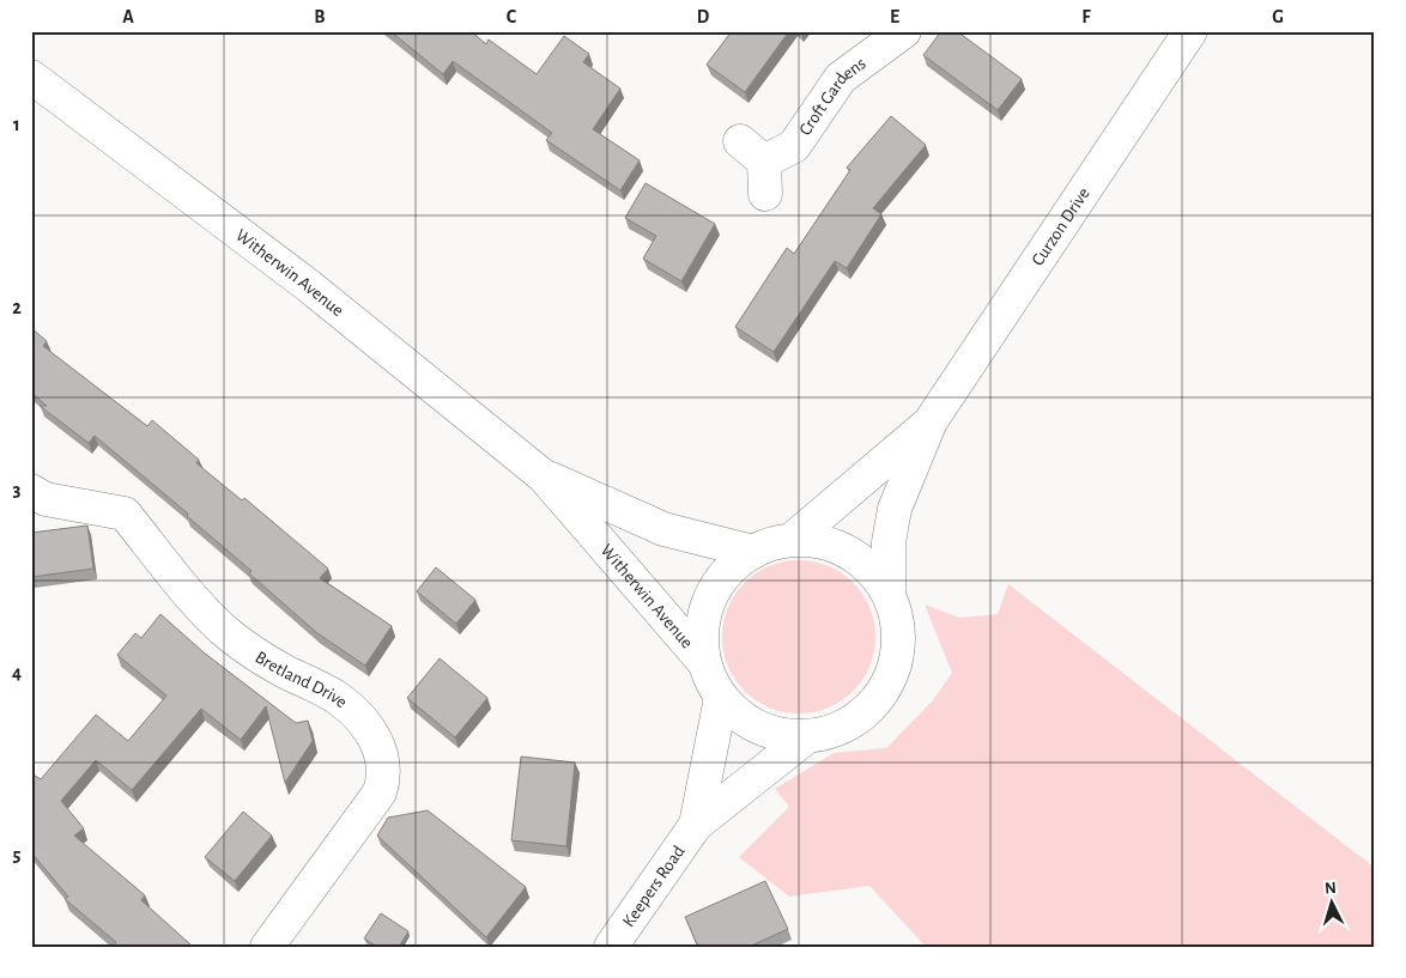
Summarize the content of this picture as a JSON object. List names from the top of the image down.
{
  "streets": {
    "street": [
      "Croft Gardens",
      "Curzon Drive",
      "Witherwin Avenue",
      "Bretland Drive",
      "Keepers Road"
    ]
  },
  "north": "top",
  "grid": {
    "columns": [
      "A",
      "B",
      "C",
      "D",
      "E",
      "F",
      "G"
    ],
    "rows": [
      "1",
      "2",
      "3",
      "4",
      "5"
    ]
  }
}
